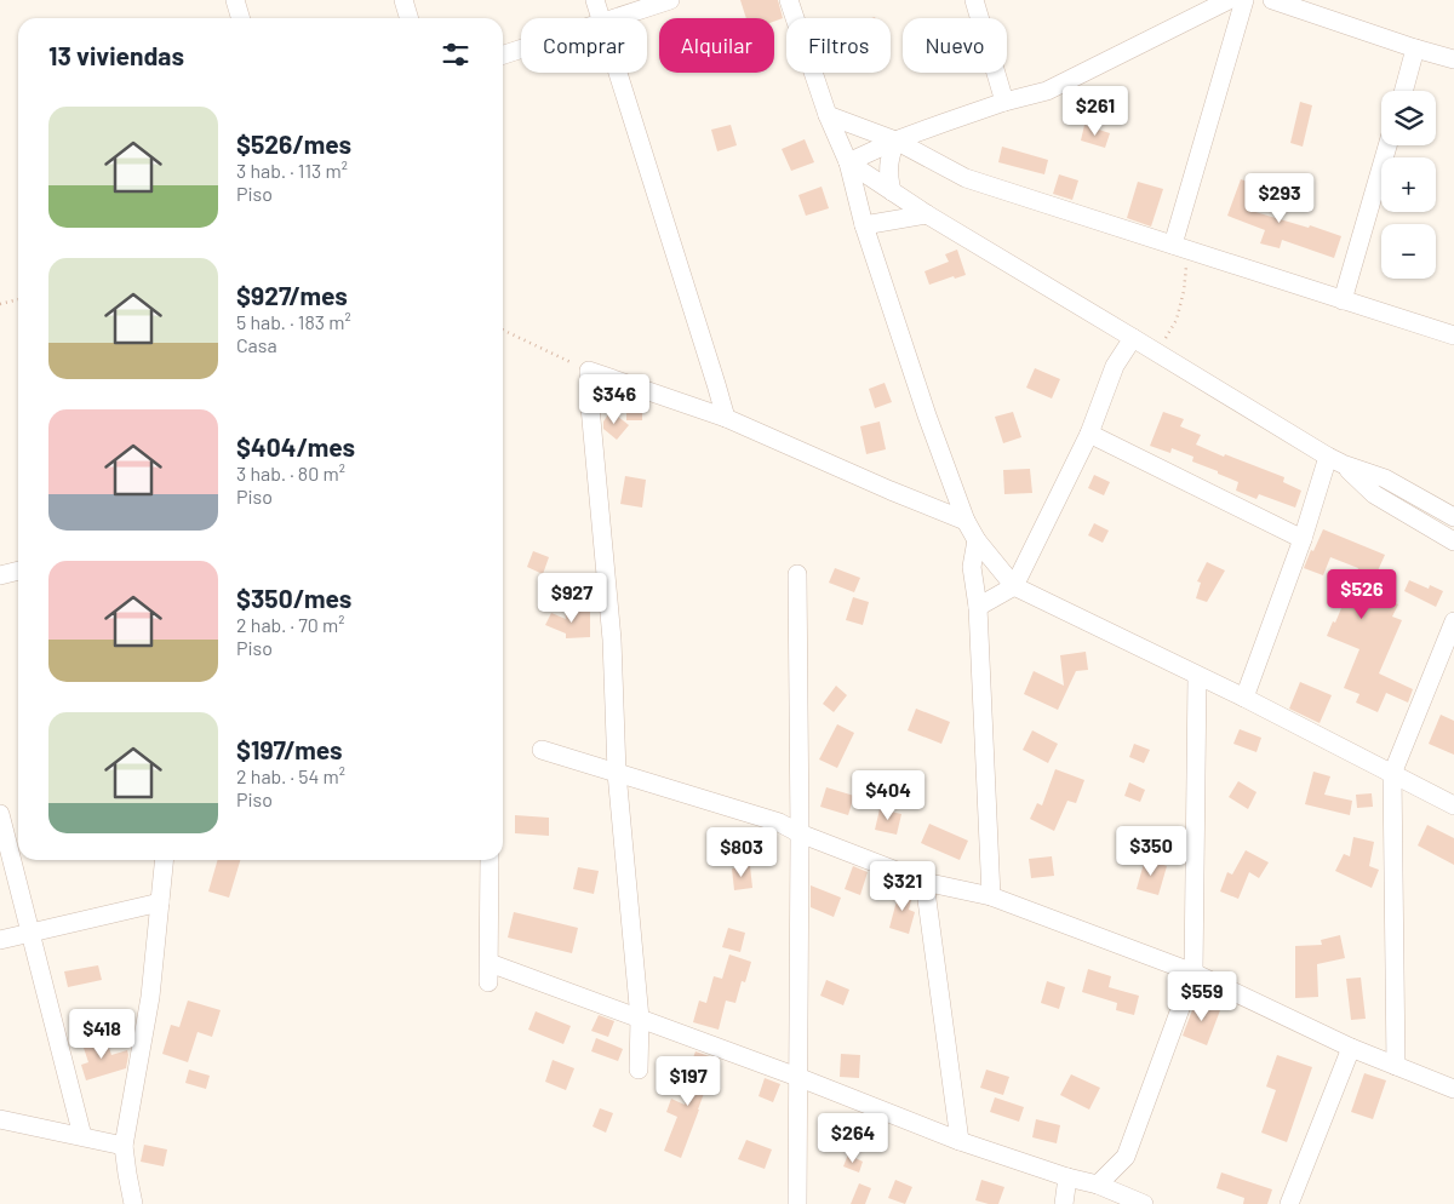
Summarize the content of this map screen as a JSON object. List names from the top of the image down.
{
  "page": {
    "chip": [
      "Comprar",
      "Alquilar",
      "Filtros",
      "Nuevo"
    ],
    "heading": "13 viviendas",
    "price": [
      "$261",
      "$293",
      "$346",
      "$526",
      "$927",
      "$404",
      "$350",
      "$803",
      "$321",
      "$559",
      "$418",
      "$197",
      "$264"
    ],
    "map_buttons": ["+", "−"],
    "list": [
      {
        "name": "$526/mes",
        "note": "3 hab. · 113 m² · Piso"
      },
      {
        "name": "$927/mes",
        "note": "5 hab. · 183 m² · Casa"
      },
      {
        "name": "$404/mes",
        "note": "3 hab. · 80 m² · Piso"
      },
      {
        "name": "$350/mes",
        "note": "2 hab. · 70 m² · Piso"
      },
      {
        "name": "$197/mes",
        "note": "2 hab. · 54 m² · Piso"
      }
    ]
  }
}
